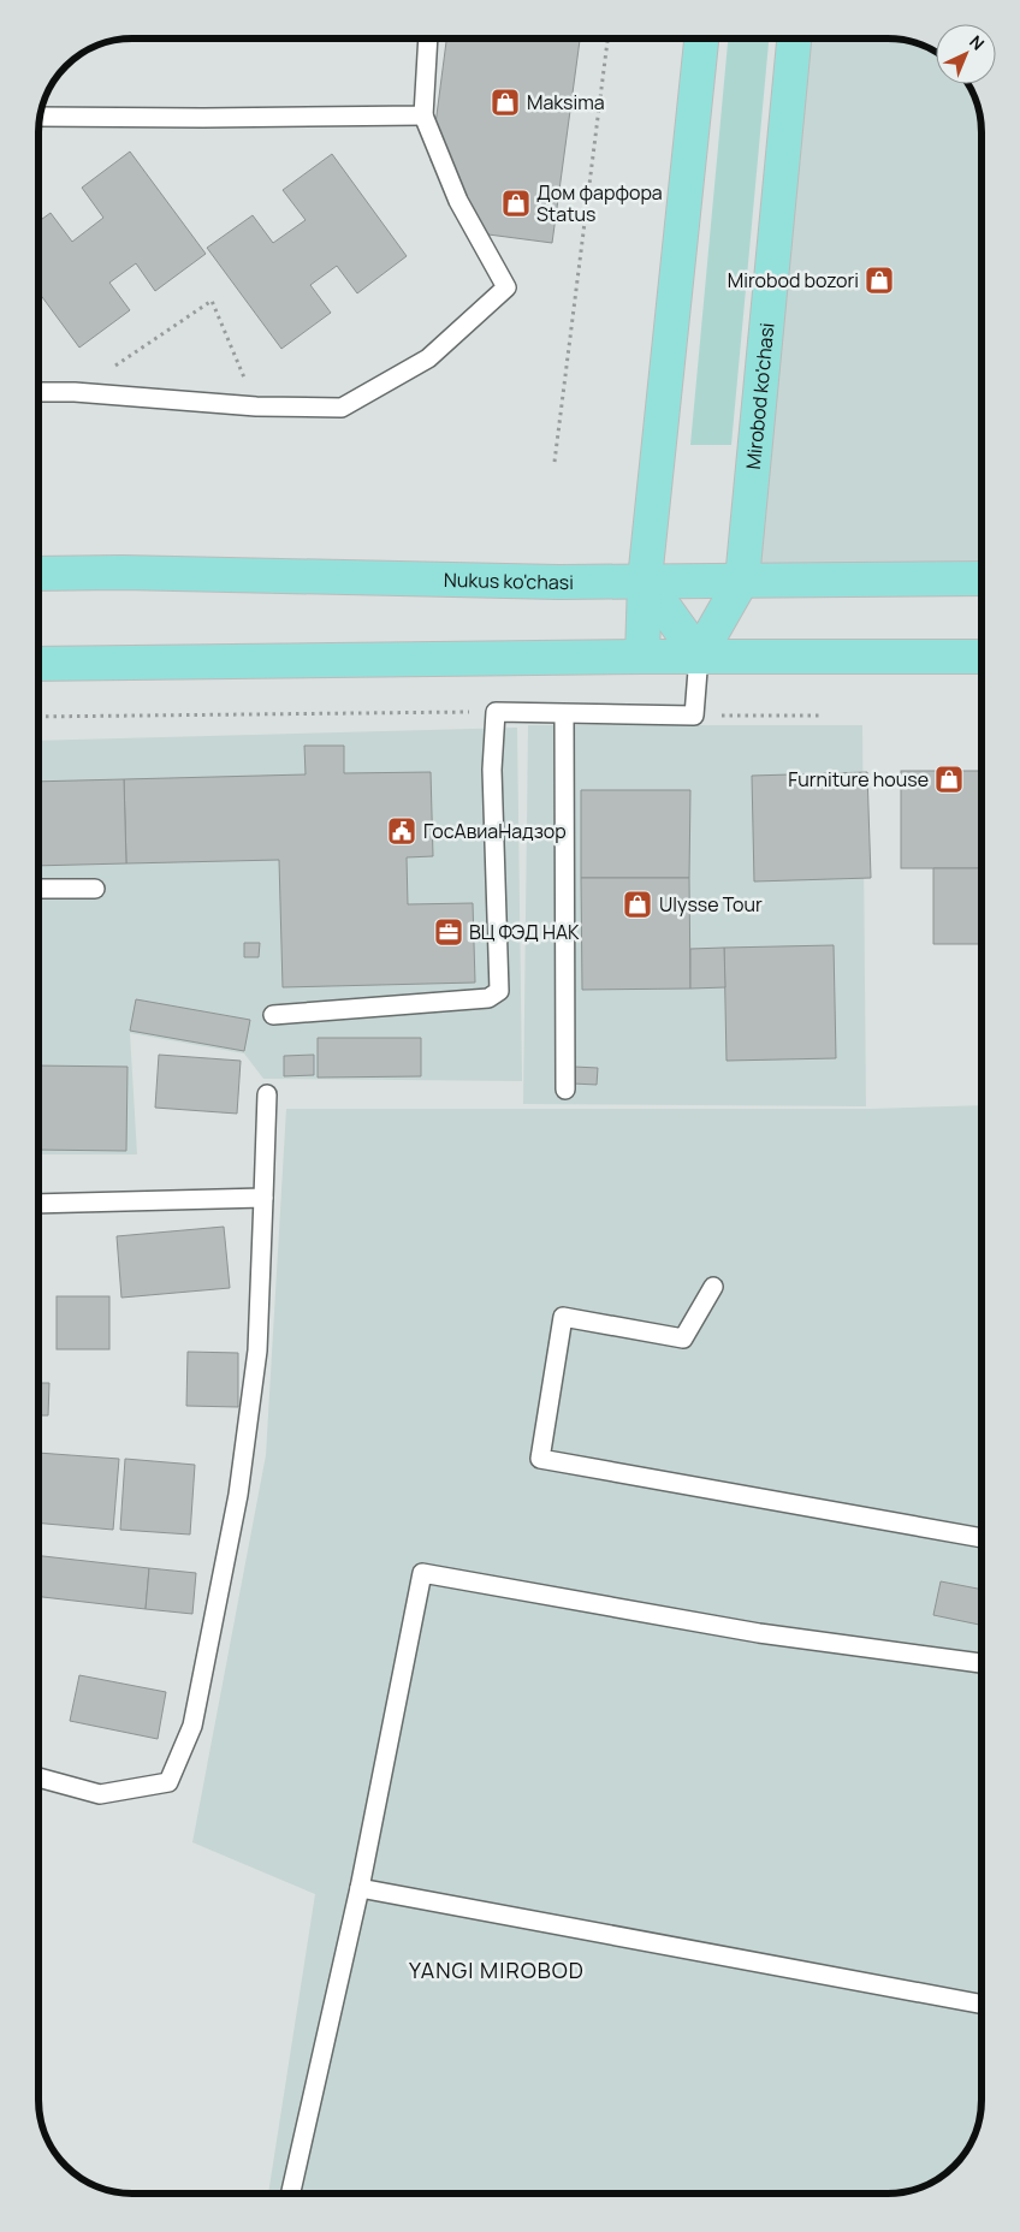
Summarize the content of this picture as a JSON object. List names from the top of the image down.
{
  "streets": {
    "main road": ["Mirobod ko'chasi", "Nukus ko'chasi"]
  },
  "crossings": [
    ["Mirobod ko'chasi", "Nukus ko'chasi"]
  ],
  "districts": ["YANGI MIROBOD"],
  "places": {
    "shop": [
      "Maksima",
      "Дом фарфора Status",
      "Mirobod bozori",
      "Furniture house",
      "Ulysse Tour"
    ],
    "public building": ["ГосАвиаНадзор"],
    "office": ["ВЦ ФЭД НАК"]
  },
  "north": "top right"
}
